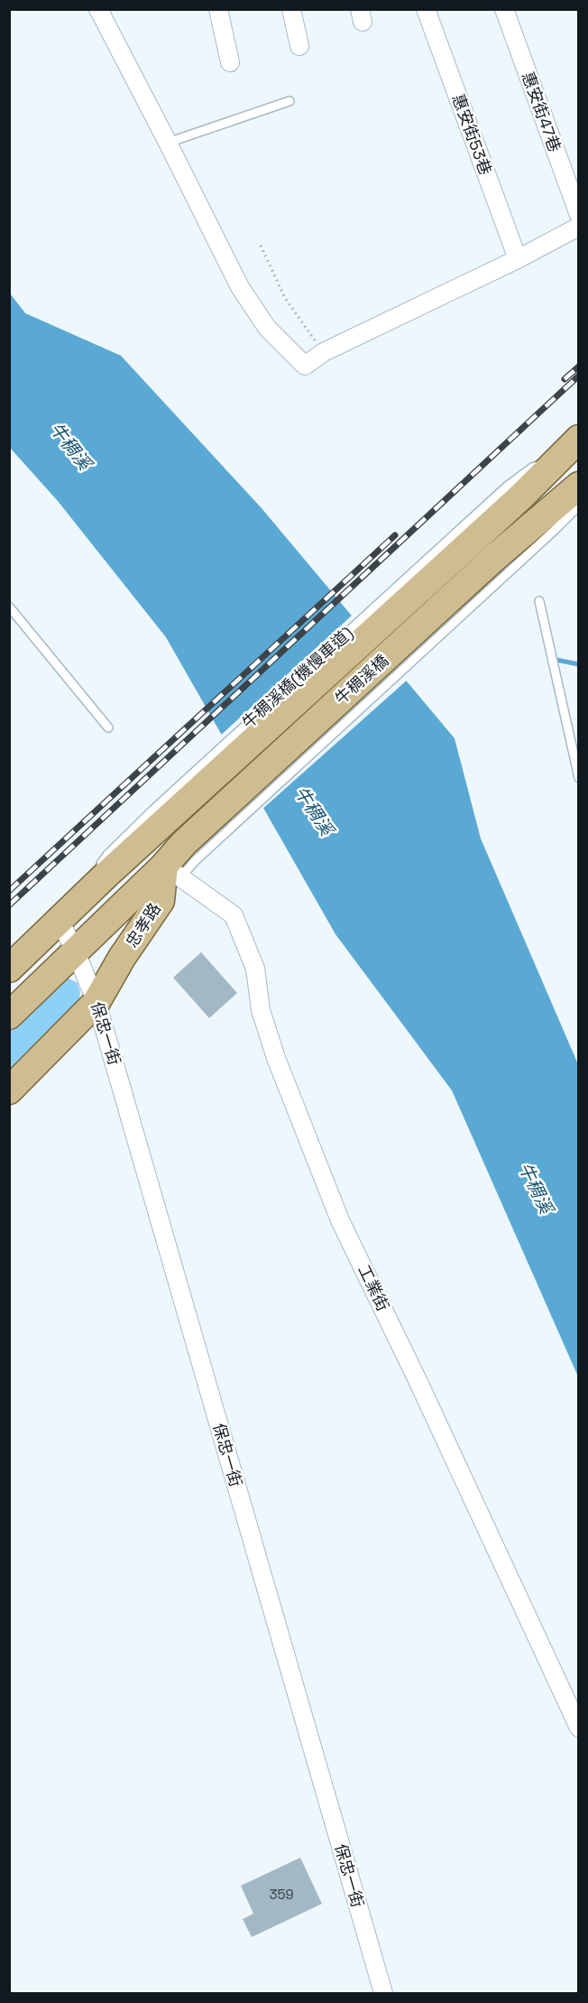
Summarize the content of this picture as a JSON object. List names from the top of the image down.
{
  "streets": {
    "main road": ["牛稠溪橋", "忠孝路"],
    "street": [
      "惠安街47巷",
      "惠安街53巷",
      "保忠一街",
      "工業街"
    ]
  },
  "crossings": [
    ["牛稠溪橋", "忠孝路"],
    ["牛稠溪橋", "保忠一街"],
    ["牛稠溪橋", "工業街"],
    ["忠孝路", "保忠一街"],
    ["忠孝路", "工業街"]
  ],
  "water": ["牛稠溪"],
  "house_numbers": ["359"]
}
